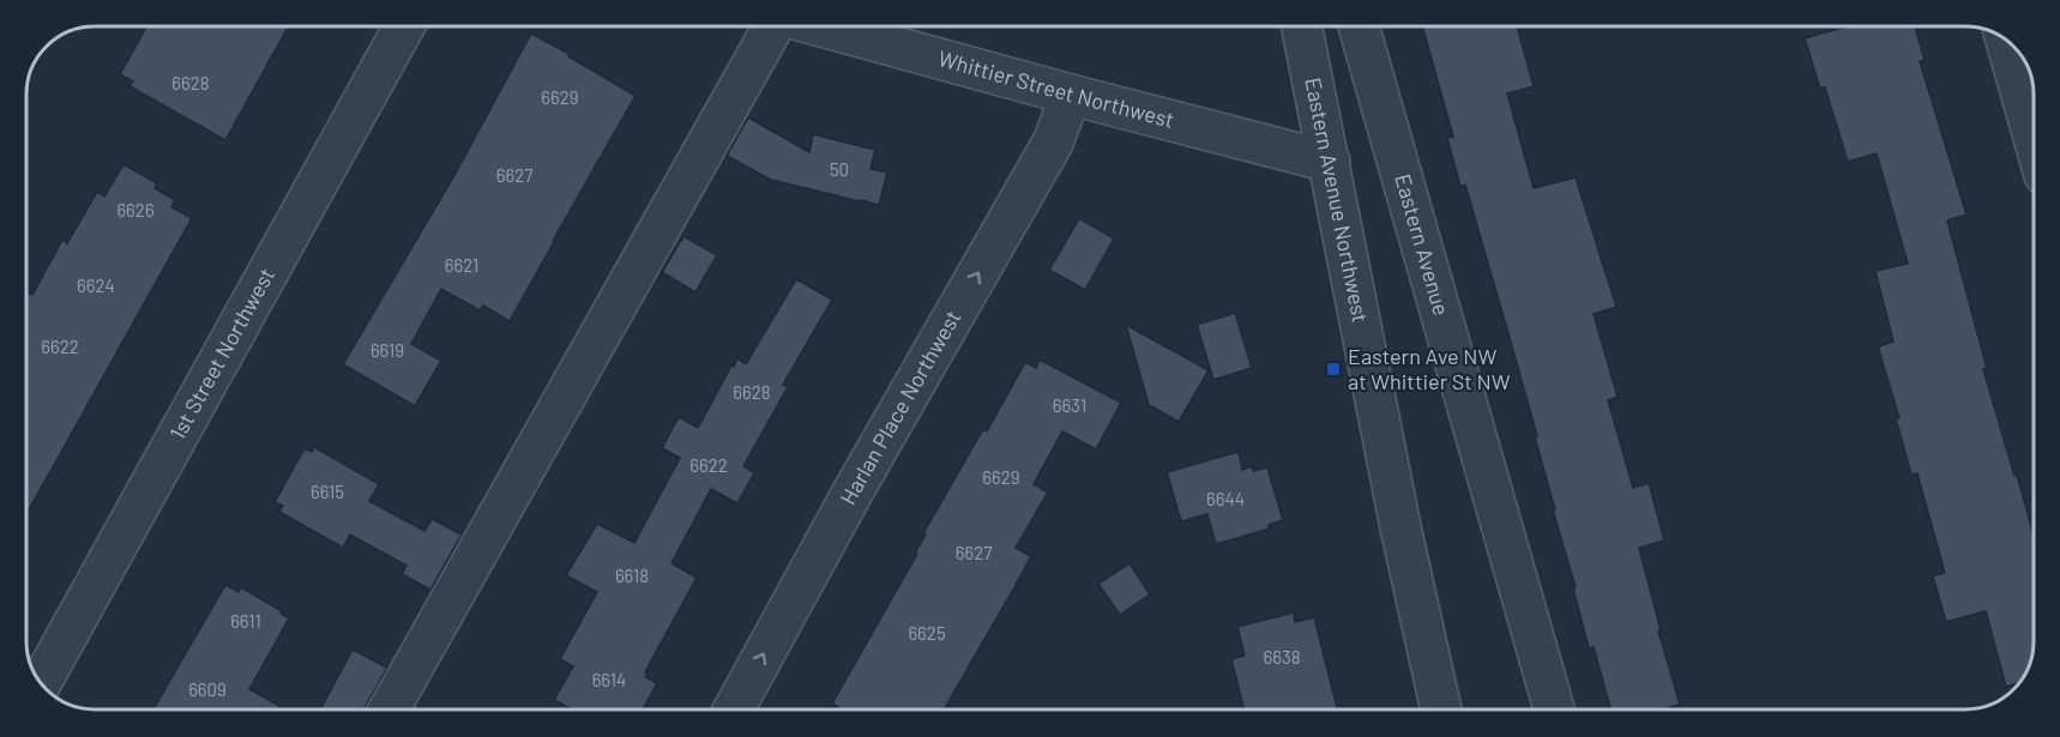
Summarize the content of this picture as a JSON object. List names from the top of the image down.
{
  "streets": {
    "street": [
      "Whittier Street Northwest",
      "Eastern Avenue Northwest",
      "Eastern Avenue",
      "1st Street Northwest",
      "Harlan Place Northwest"
    ]
  },
  "crossings": [
    ["Whittier Street Northwest", "Eastern Avenue Northwest"],
    ["Whittier Street Northwest", "Harlan Place Northwest"]
  ],
  "places": {
    "transit": ["Eastern Ave NW at Whittier St NW"]
  },
  "house_numbers": [
    "6628",
    "6629",
    "50",
    "6627",
    "6626",
    "6621",
    "6624",
    "6622",
    "6619",
    "6628",
    "6631",
    "6622",
    "6629",
    "6615",
    "6644",
    "6627",
    "6618",
    "6611",
    "6625",
    "6638",
    "6614",
    "6609"
  ]
}
